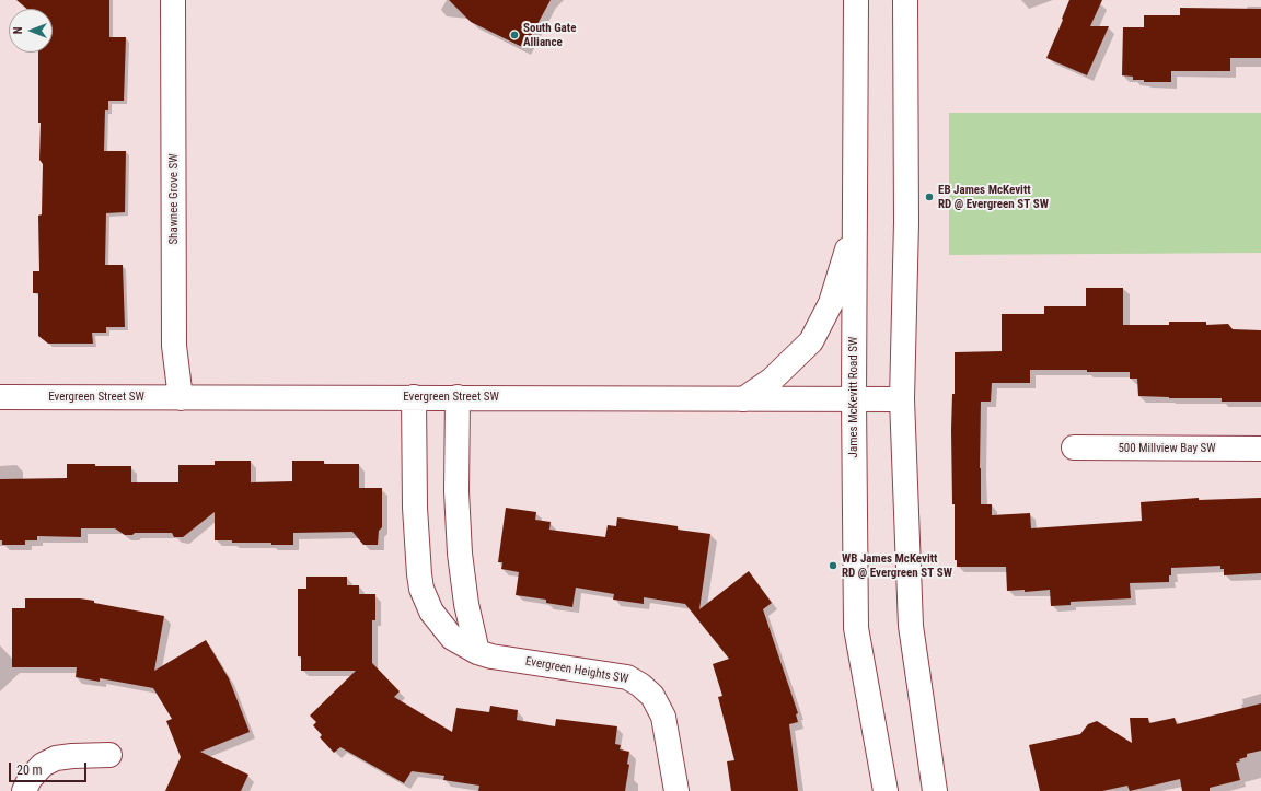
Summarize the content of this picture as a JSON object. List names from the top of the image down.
{
  "streets": {
    "street": [
      "Shawnee Grove SW",
      "Evergreen Street SW",
      "James McKevitt Road SW",
      "500 Millview Bay SW",
      "Evergreen Heights SW"
    ]
  },
  "crossings": [
    ["Shawnee Grove SW", "Evergreen Street SW"],
    ["Evergreen Street SW", "James McKevitt Road SW"],
    ["Evergreen Street SW", "Evergreen Heights SW"]
  ],
  "places": ["South Gate Alliance", "EB James McKevitt RD @ Evergreen ST SW", "WB James McKevitt RD @ Evergreen ST SW"],
  "scale_bar": "20 m",
  "north": "left"
}
